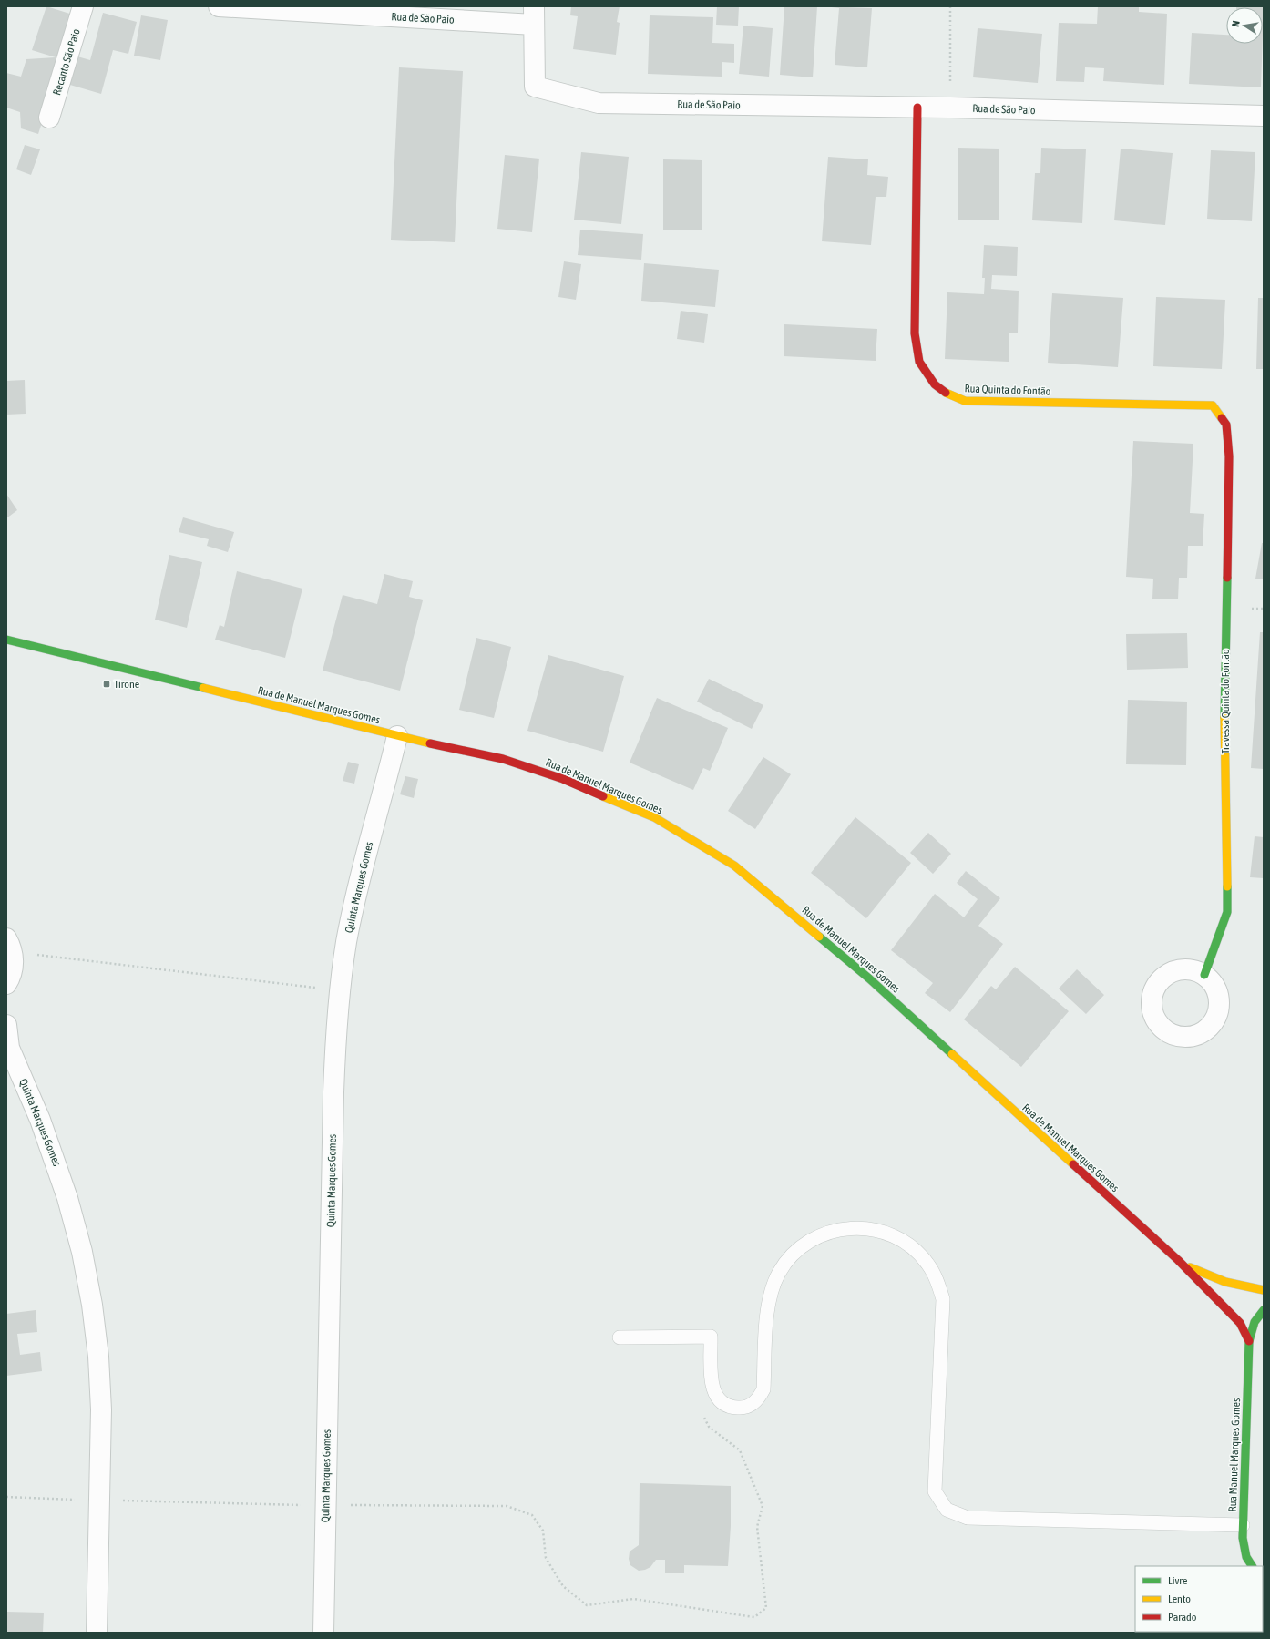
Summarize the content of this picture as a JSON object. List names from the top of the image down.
{
  "streets": {
    "main road": [
      "Rua Quinta do Fontão",
      "Travessa Quinta do Fontão",
      "Rua de Manuel Marques Gomes",
      "Rua Manuel Marques Gomes"
    ],
    "street": ["Rua de São Paio", "Recanto São Paio", "Quinta Marques Gomes"]
  },
  "crossings": [
    ["Rua de São Paio", "Rua Quinta do Fontão"],
    ["Rua Quinta do Fontão", "Travessa Quinta do Fontão"],
    ["Rua de Manuel Marques Gomes", "Quinta Marques Gomes"],
    ["Rua de Manuel Marques Gomes", "Rua Manuel Marques Gomes"]
  ],
  "places": {
    "transit": ["Tirone"]
  },
  "legend": ["Livre", "Lento", "Parado"],
  "north": "left"
}
